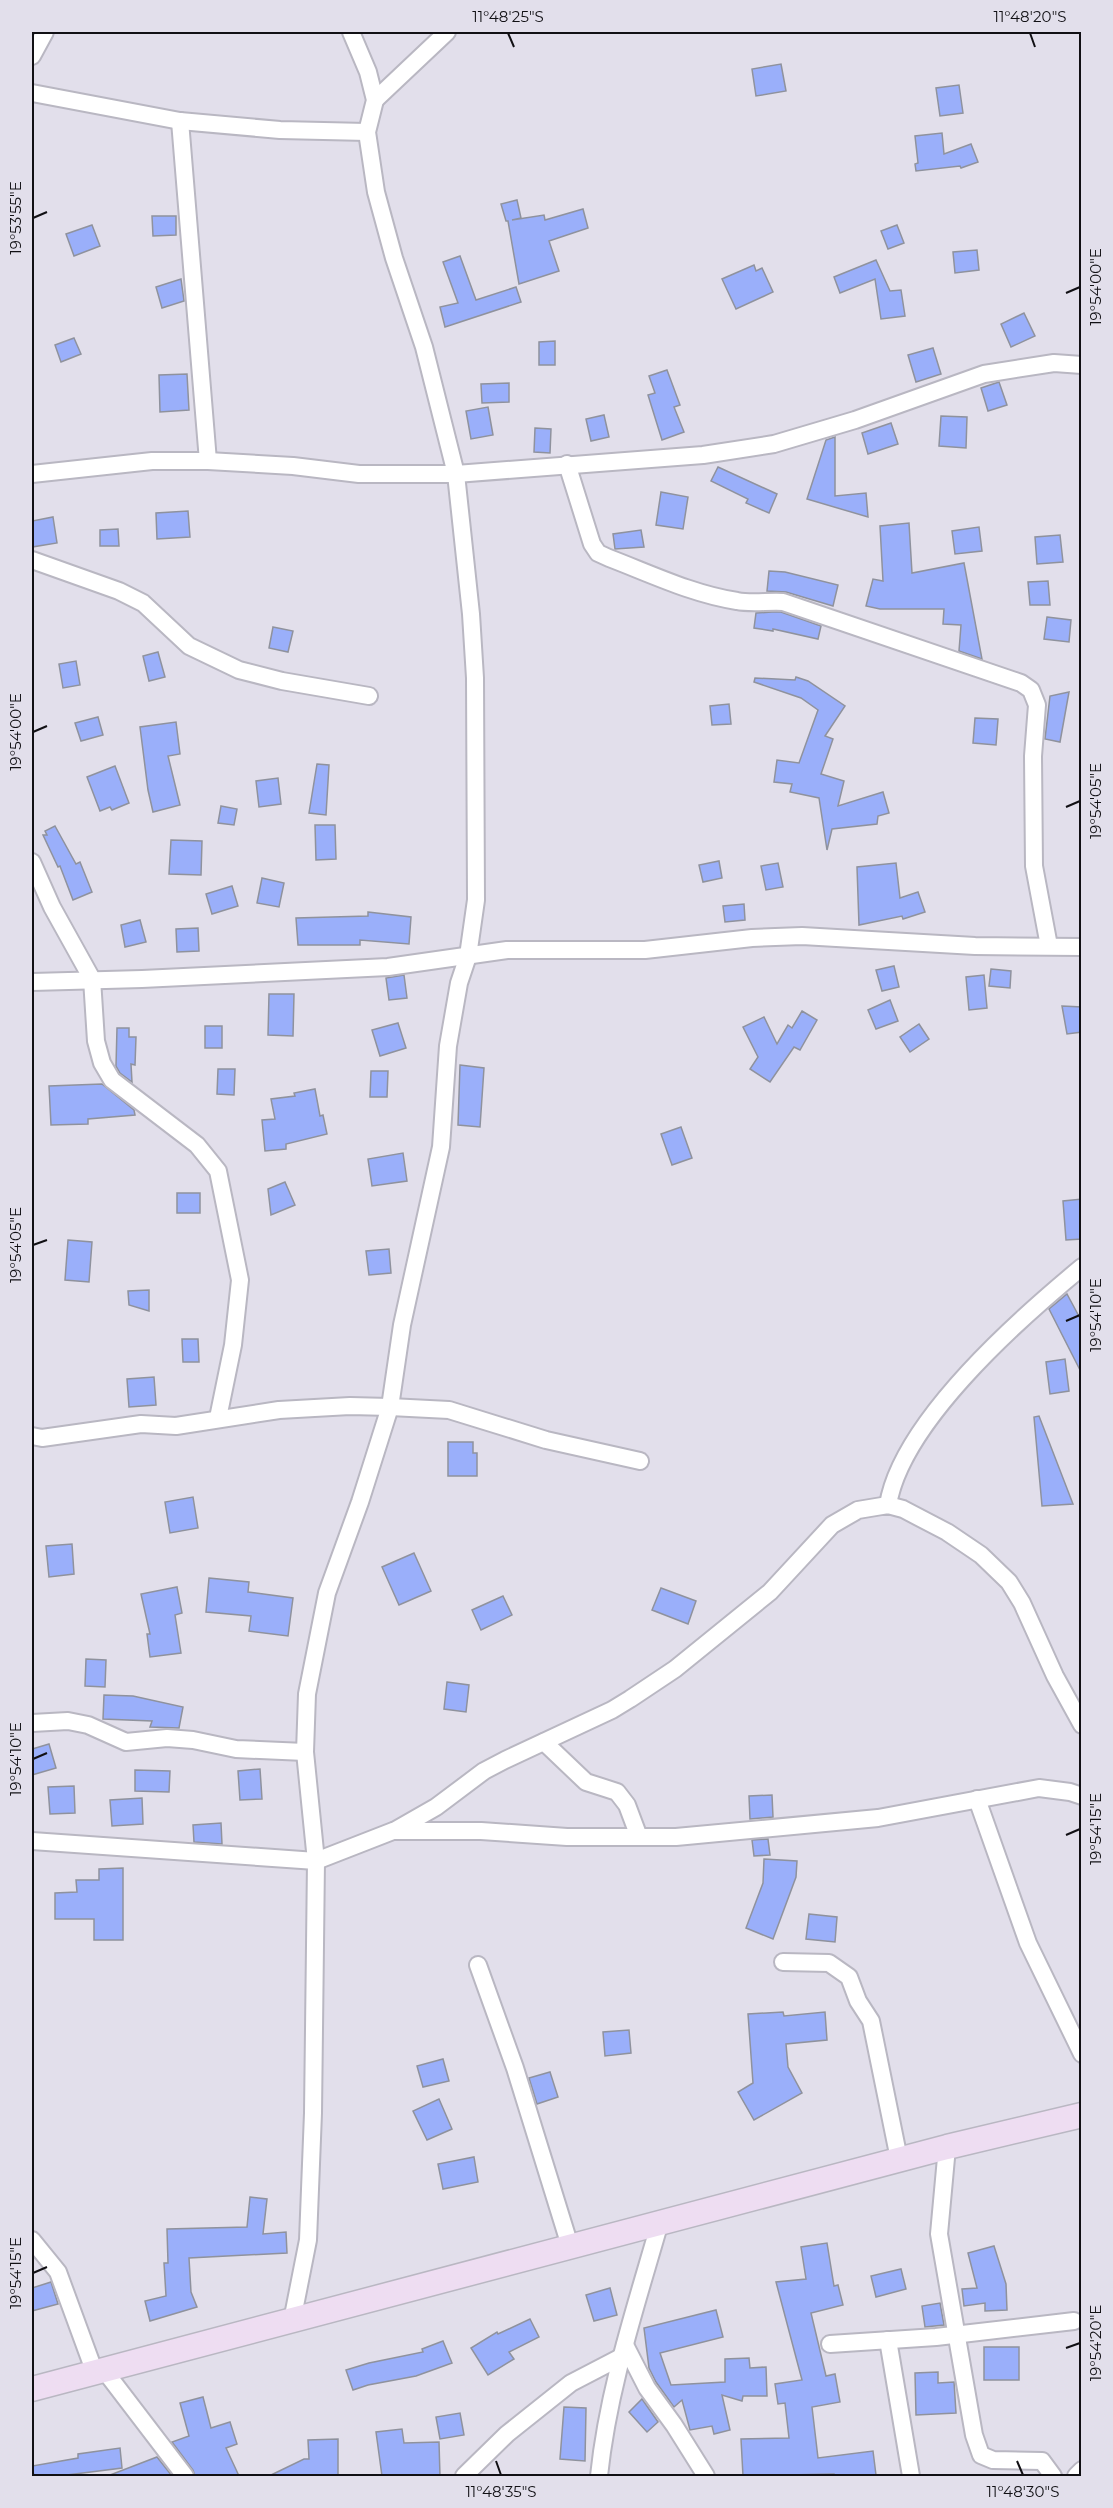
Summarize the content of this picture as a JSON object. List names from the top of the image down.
{
  "coordinates": [
    "11°48'25\"S",
    "11°48'20\"S",
    "19°53'55\"E",
    "19°54'00\"E",
    "19°54'05\"E",
    "19°54'10\"E",
    "19°54'15\"E",
    "19°54'20\"E",
    "11°48'35\"S",
    "11°48'30\"S"
  ]
}
